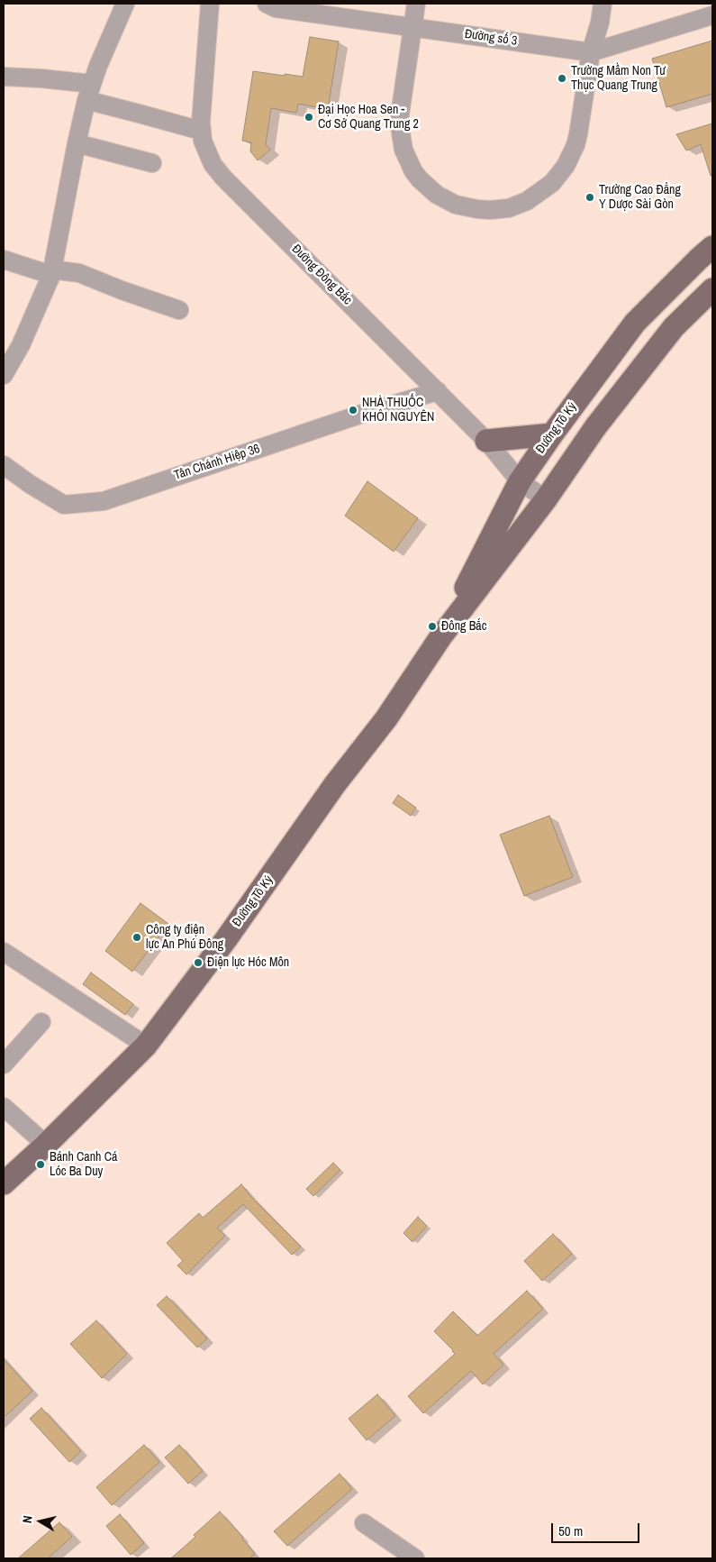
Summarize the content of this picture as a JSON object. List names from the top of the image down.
{
  "streets": {
    "main road": ["Đường Tô Ký"],
    "street": ["Đường số 3", "Đường Đông Bắc", "Tân Chánh Hiệp 36"]
  },
  "crossings": [
    ["Đường Đông Bắc", "Đường Tô Ký"],
    ["Đường Đông Bắc", "Tân Chánh Hiệp 36"]
  ],
  "places": [
    "Trường Mầm Non Tư Thục Quang Trung",
    "Đại Học Hoa Sen - Cơ Sở Quang Trung 2",
    "Trường Cao Đẳng Y Dược Sài Gòn",
    "NHÀ THUỐC KHÔI NGUYÊN",
    "Đông Bắc",
    "Công ty điện lực An Phú Đông",
    "Điện lực Hóc Môn",
    "Bánh Canh Cá Lóc Ba Duy"
  ],
  "scale_bar": "50 m",
  "north": "left"
}
